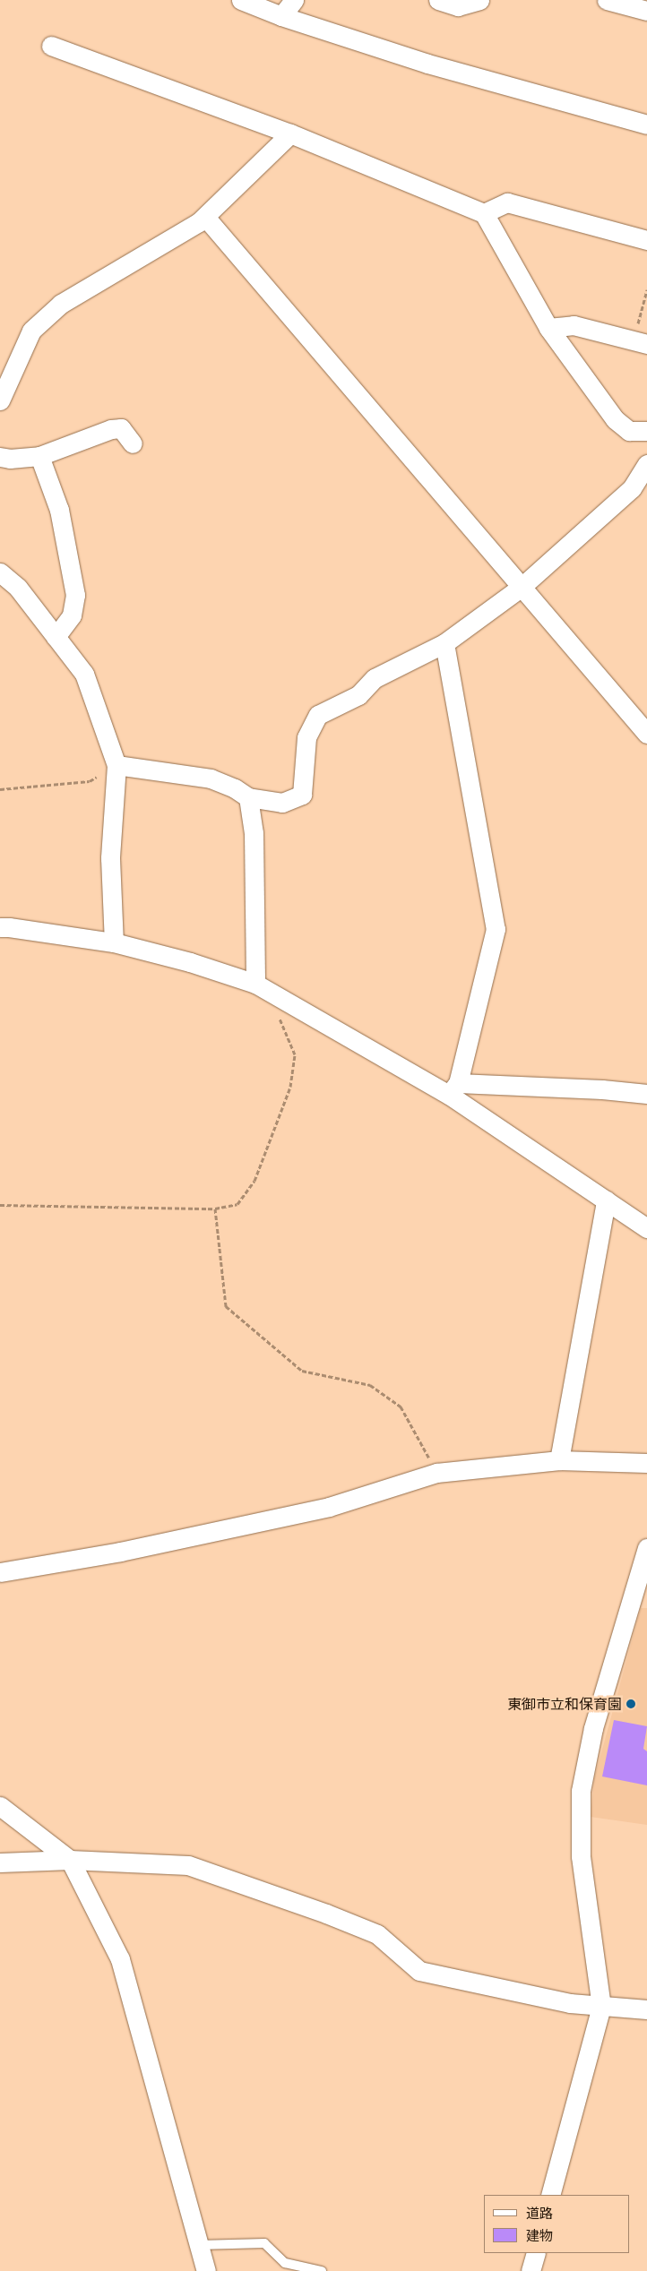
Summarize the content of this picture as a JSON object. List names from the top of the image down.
{
  "places": ["東御市立和保育園"],
  "legend": ["道路", "建物"]
}
